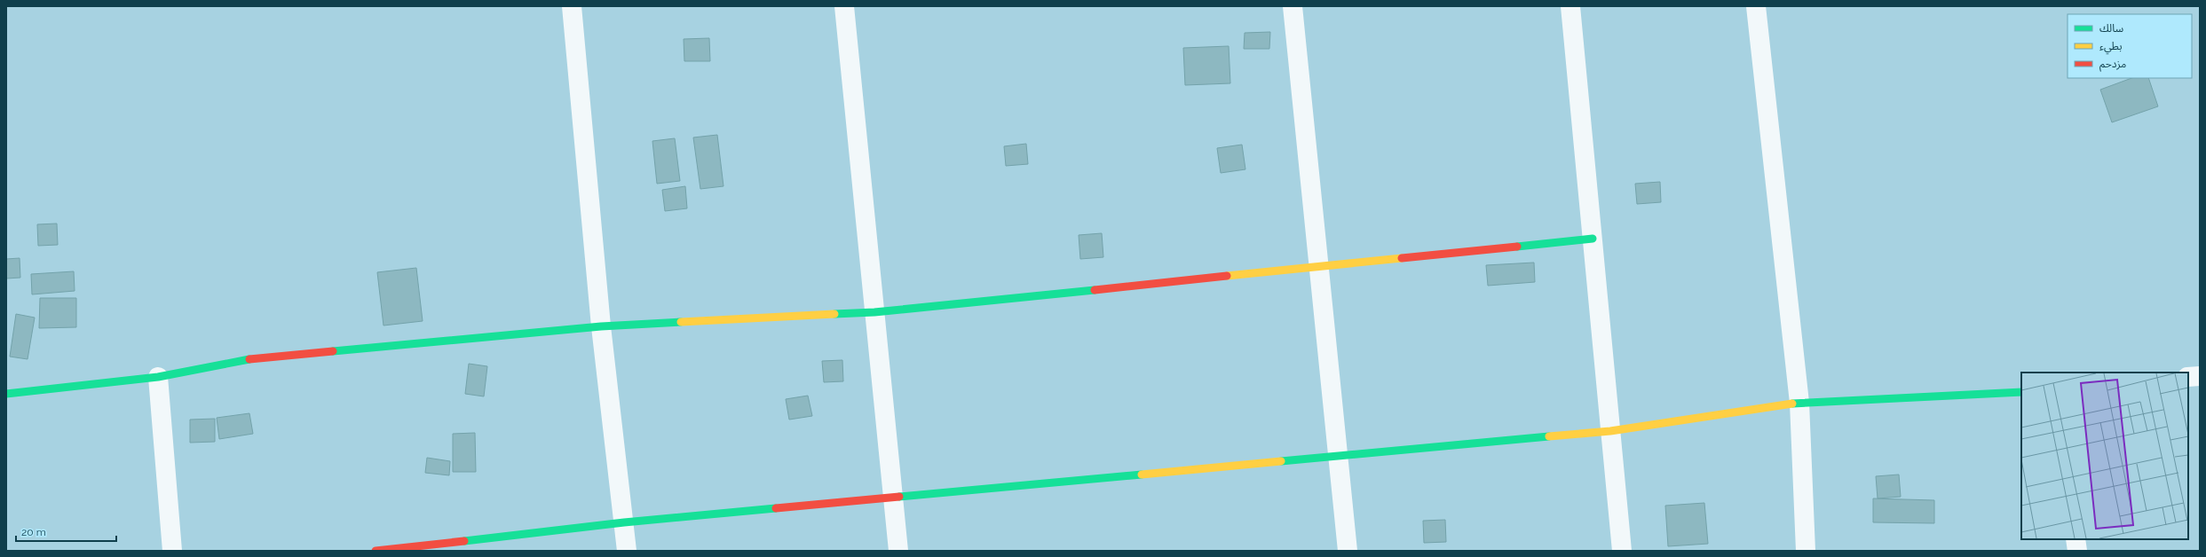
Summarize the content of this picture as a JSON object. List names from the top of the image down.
{
  "legend": ["سالك", "بطيء", "مزدحم"],
  "scale_bar": "20 m"
}
